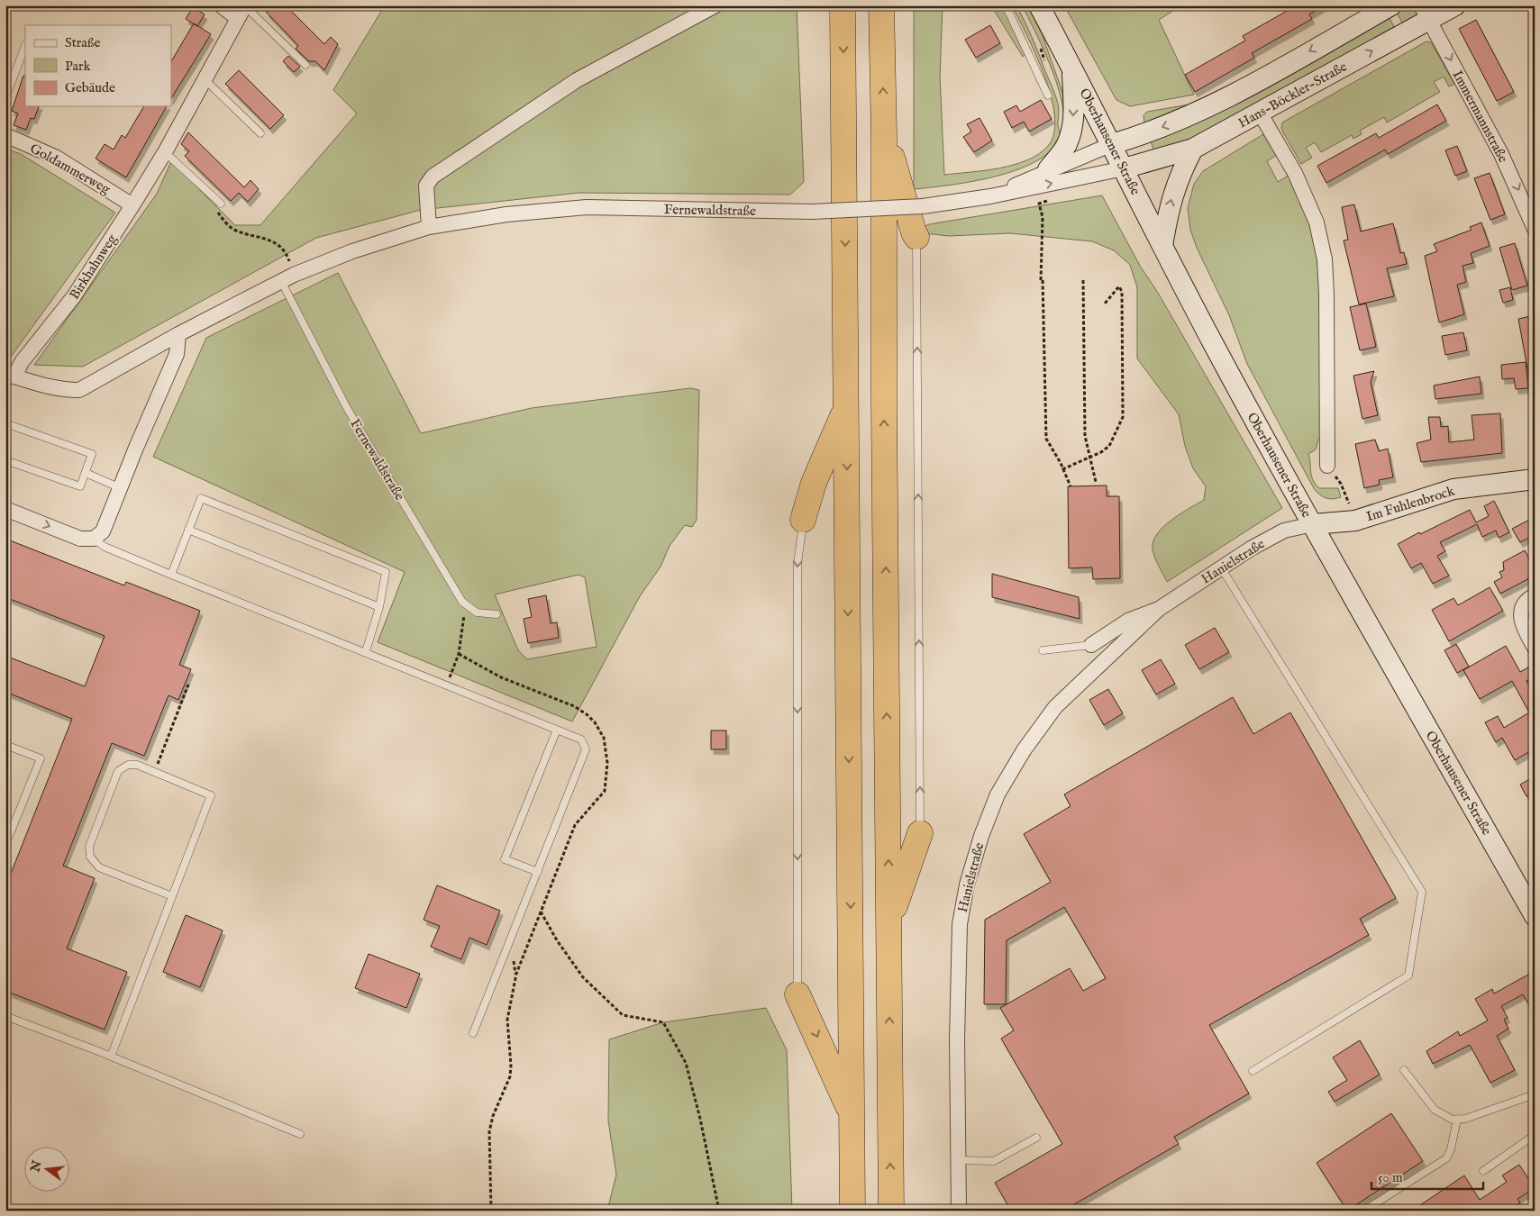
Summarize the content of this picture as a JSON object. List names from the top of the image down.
{
  "streets": {
    "main road": [
      "Hans-Böckler-Straße",
      "Oberhausener Straße",
      "Fernewaldstraße",
      "Im Fuhlenbrock"
    ],
    "street": [
      "Immermannstraße",
      "Goldammerweg",
      "Birkhahnweg",
      "Hanielstraße"
    ]
  },
  "crossings": [
    ["Hans-Böckler-Straße", "Immermannstraße"],
    ["Hans-Böckler-Straße", "Oberhausener Straße"],
    ["Hans-Böckler-Straße", "Fernewaldstraße"],
    ["Oberhausener Straße", "Fernewaldstraße"],
    ["Oberhausener Straße", "Im Fuhlenbrock"],
    ["Oberhausener Straße", "Hanielstraße"],
    ["Goldammerweg", "Birkhahnweg"],
    ["Fernewaldstraße", "Birkhahnweg"],
    ["Im Fuhlenbrock", "Hanielstraße"]
  ],
  "one_way": ["Immermannstraße"],
  "legend": ["Straße", "Park", "Gebäude"],
  "scale_bar": "50 m",
  "north": "left"
}
